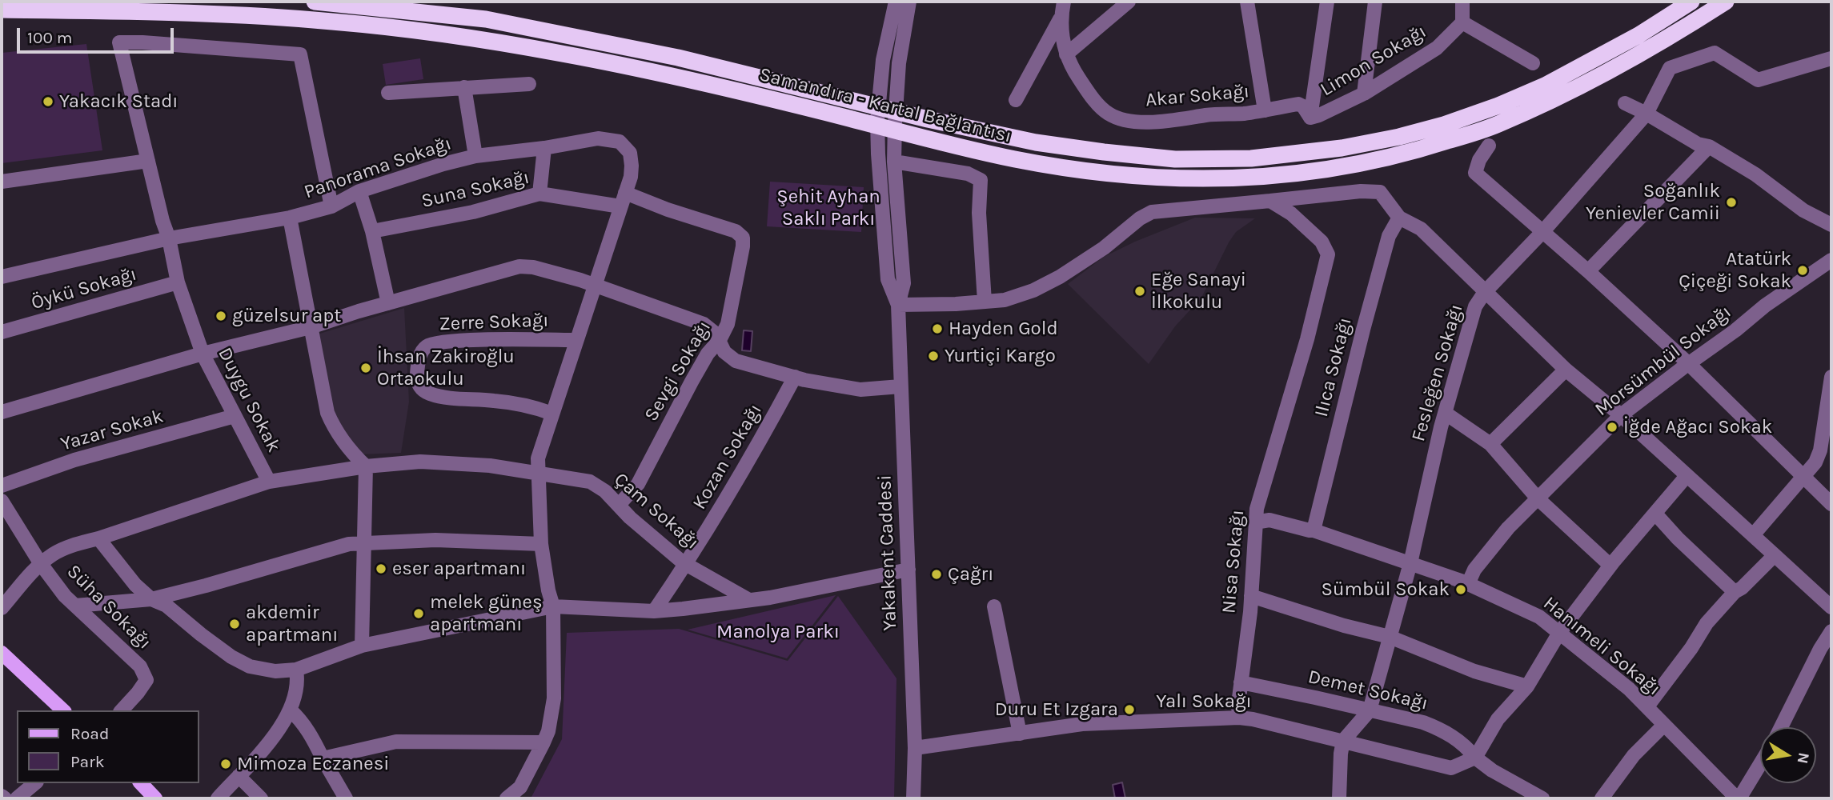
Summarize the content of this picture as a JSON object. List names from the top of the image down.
{
  "streets": {
    "highway": ["Samandıra - Kartal Bağlantısı"],
    "street": [
      "Limon Sokağı",
      "Akar Sokağı",
      "Panorama Sokağı",
      "Suna Sokağı",
      "Öykü Sokağı",
      "Zerre Sokağı",
      "Morsümbül Sokağı",
      "Ilıca Sokağı",
      "Sevgi Sokağı",
      "Fesleğen Sokağı",
      "Duygu Sokak",
      "Yazar Sokak",
      "Kozan Sokağı",
      "Çam Sokağı",
      "Yakakent Caddesi",
      "Nisa Sokağı",
      "Süha Sokağı",
      "Hanımeli Sokağı",
      "Demet Sokağı",
      "Yalı Sokağı"
    ]
  },
  "crossings": [
    ["Limon Sokağı", "Akar Sokağı"],
    ["Panorama Sokağı", "Suna Sokağı"],
    ["Panorama Sokağı", "Zerre Sokağı"],
    ["Panorama Sokağı", "Sevgi Sokağı"],
    ["Panorama Sokağı", "Duygu Sokak"],
    ["Panorama Sokağı", "Çam Sokağı"],
    ["Suna Sokağı", "Sevgi Sokağı"],
    ["Öykü Sokağı", "Duygu Sokak"],
    ["Morsümbül Sokağı", "Hanımeli Sokağı"],
    ["Ilıca Sokağı", "Hanımeli Sokağı"],
    ["Sevgi Sokağı", "Çam Sokağı"],
    ["Fesleğen Sokağı", "Hanımeli Sokağı"],
    ["Fesleğen Sokağı", "Demet Sokağı"],
    ["Fesleğen Sokağı", "Yalı Sokağı"],
    ["Duygu Sokak", "Yazar Sokak"],
    ["Duygu Sokak", "Çam Sokağı"],
    ["Kozan Sokağı", "Çam Sokağı"],
    ["Çam Sokağı", "Süha Sokağı"],
    ["Yakakent Caddesi", "Yalı Sokağı"],
    ["Nisa Sokağı", "Hanımeli Sokağı"],
    ["Nisa Sokağı", "Demet Sokağı"],
    ["Nisa Sokağı", "Yalı Sokağı"],
    ["Demet Sokağı", "Yalı Sokağı"]
  ],
  "parks": ["Şehit Ayhan Saklı Parkı", "Manolya Parkı"],
  "places": [
    "Yakacık Stadı",
    "Soğanlık Yenievler Camii",
    "Atatürk Çiçeği Sokak",
    "Eğe Sanayi İlkokulu",
    "güzelsur apt",
    "Hayden Gold",
    "Yurtiçi Kargo",
    "İhsan Zakiroğlu Ortaokulu",
    "İğde Ağacı Sokak",
    "eser apartmanı",
    "Çağrı",
    "Sümbül Sokak",
    "melek güneş apartmanı",
    "akdemir apartmanı",
    "Duru Et Izgara",
    "Mimoza Eczanesi"
  ],
  "legend": ["Road", "Park"],
  "scale_bar": "100 m",
  "north": "right"
}
